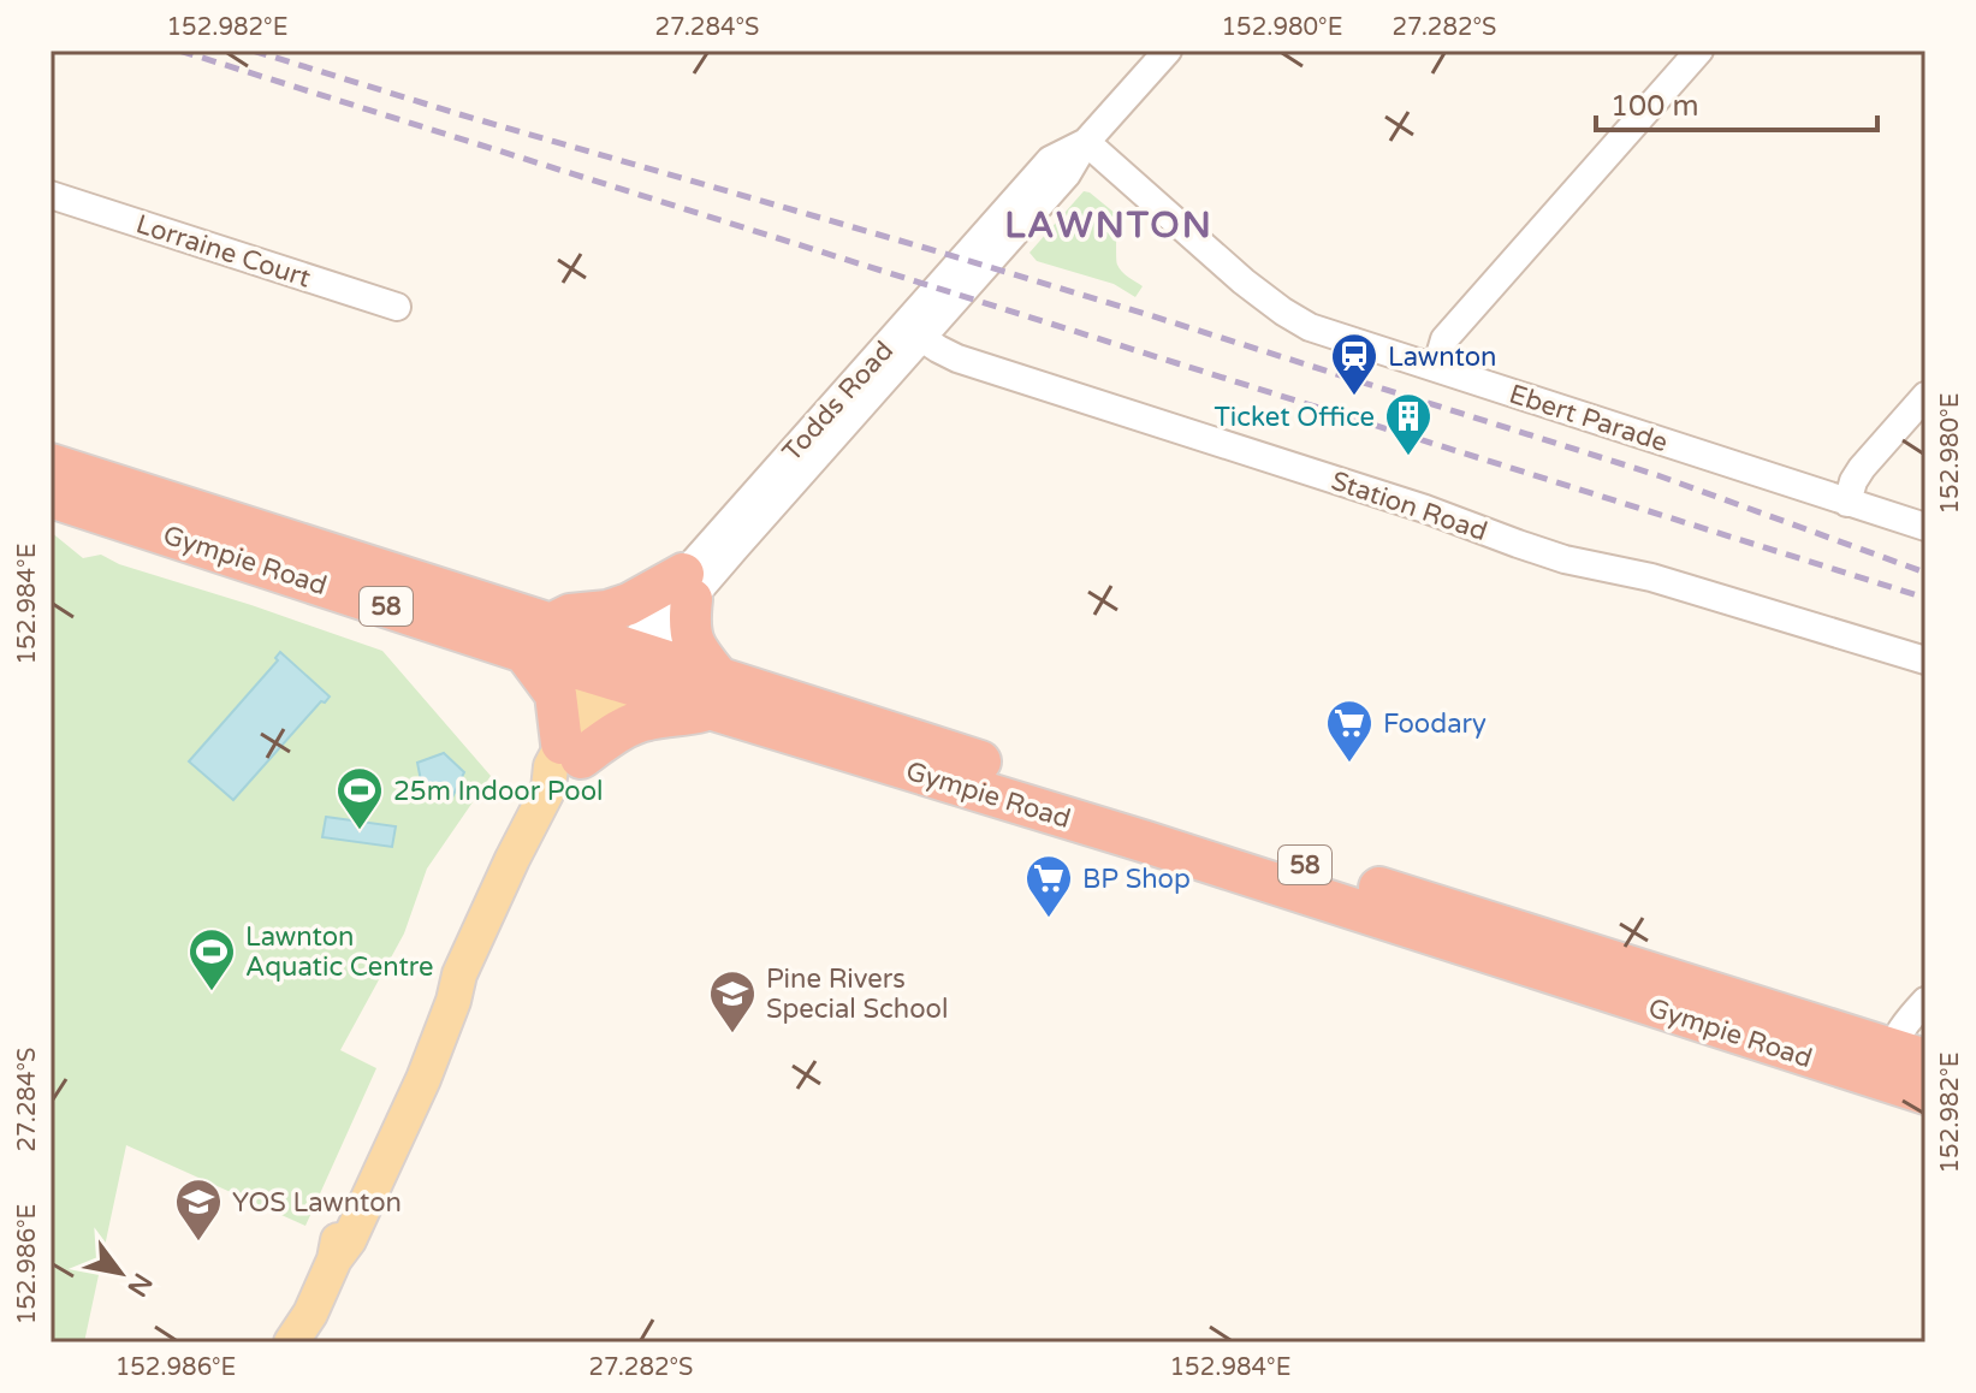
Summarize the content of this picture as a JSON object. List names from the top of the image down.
{
  "streets": {
    "highway": ["Gympie Road", "58"],
    "street": [
      "Lorraine Court",
      "Todds Road",
      "Ebert Parade",
      "Station Road"
    ]
  },
  "crossings": [
    ["Todds Road", "Ebert Parade"],
    ["Todds Road", "Station Road"],
    ["Todds Road", "Gympie Road"]
  ],
  "districts": ["LAWNTON"],
  "places": {
    "station": ["Lawnton"],
    "building": ["Ticket Office"],
    "supermarket": ["Foodary", "BP Shop"],
    "sports": ["25m Indoor Pool", "Lawnton Aquatic Centre"],
    "school or university": ["Pine Rivers Special School", "YOS Lawnton"]
  },
  "scale_bar": "100 m",
  "north": "bottom right",
  "coordinates": [
    "152.982°E",
    "27.284°S",
    "152.980°E",
    "27.282°S",
    "152.984°E",
    "152.986°E"
  ]
}
